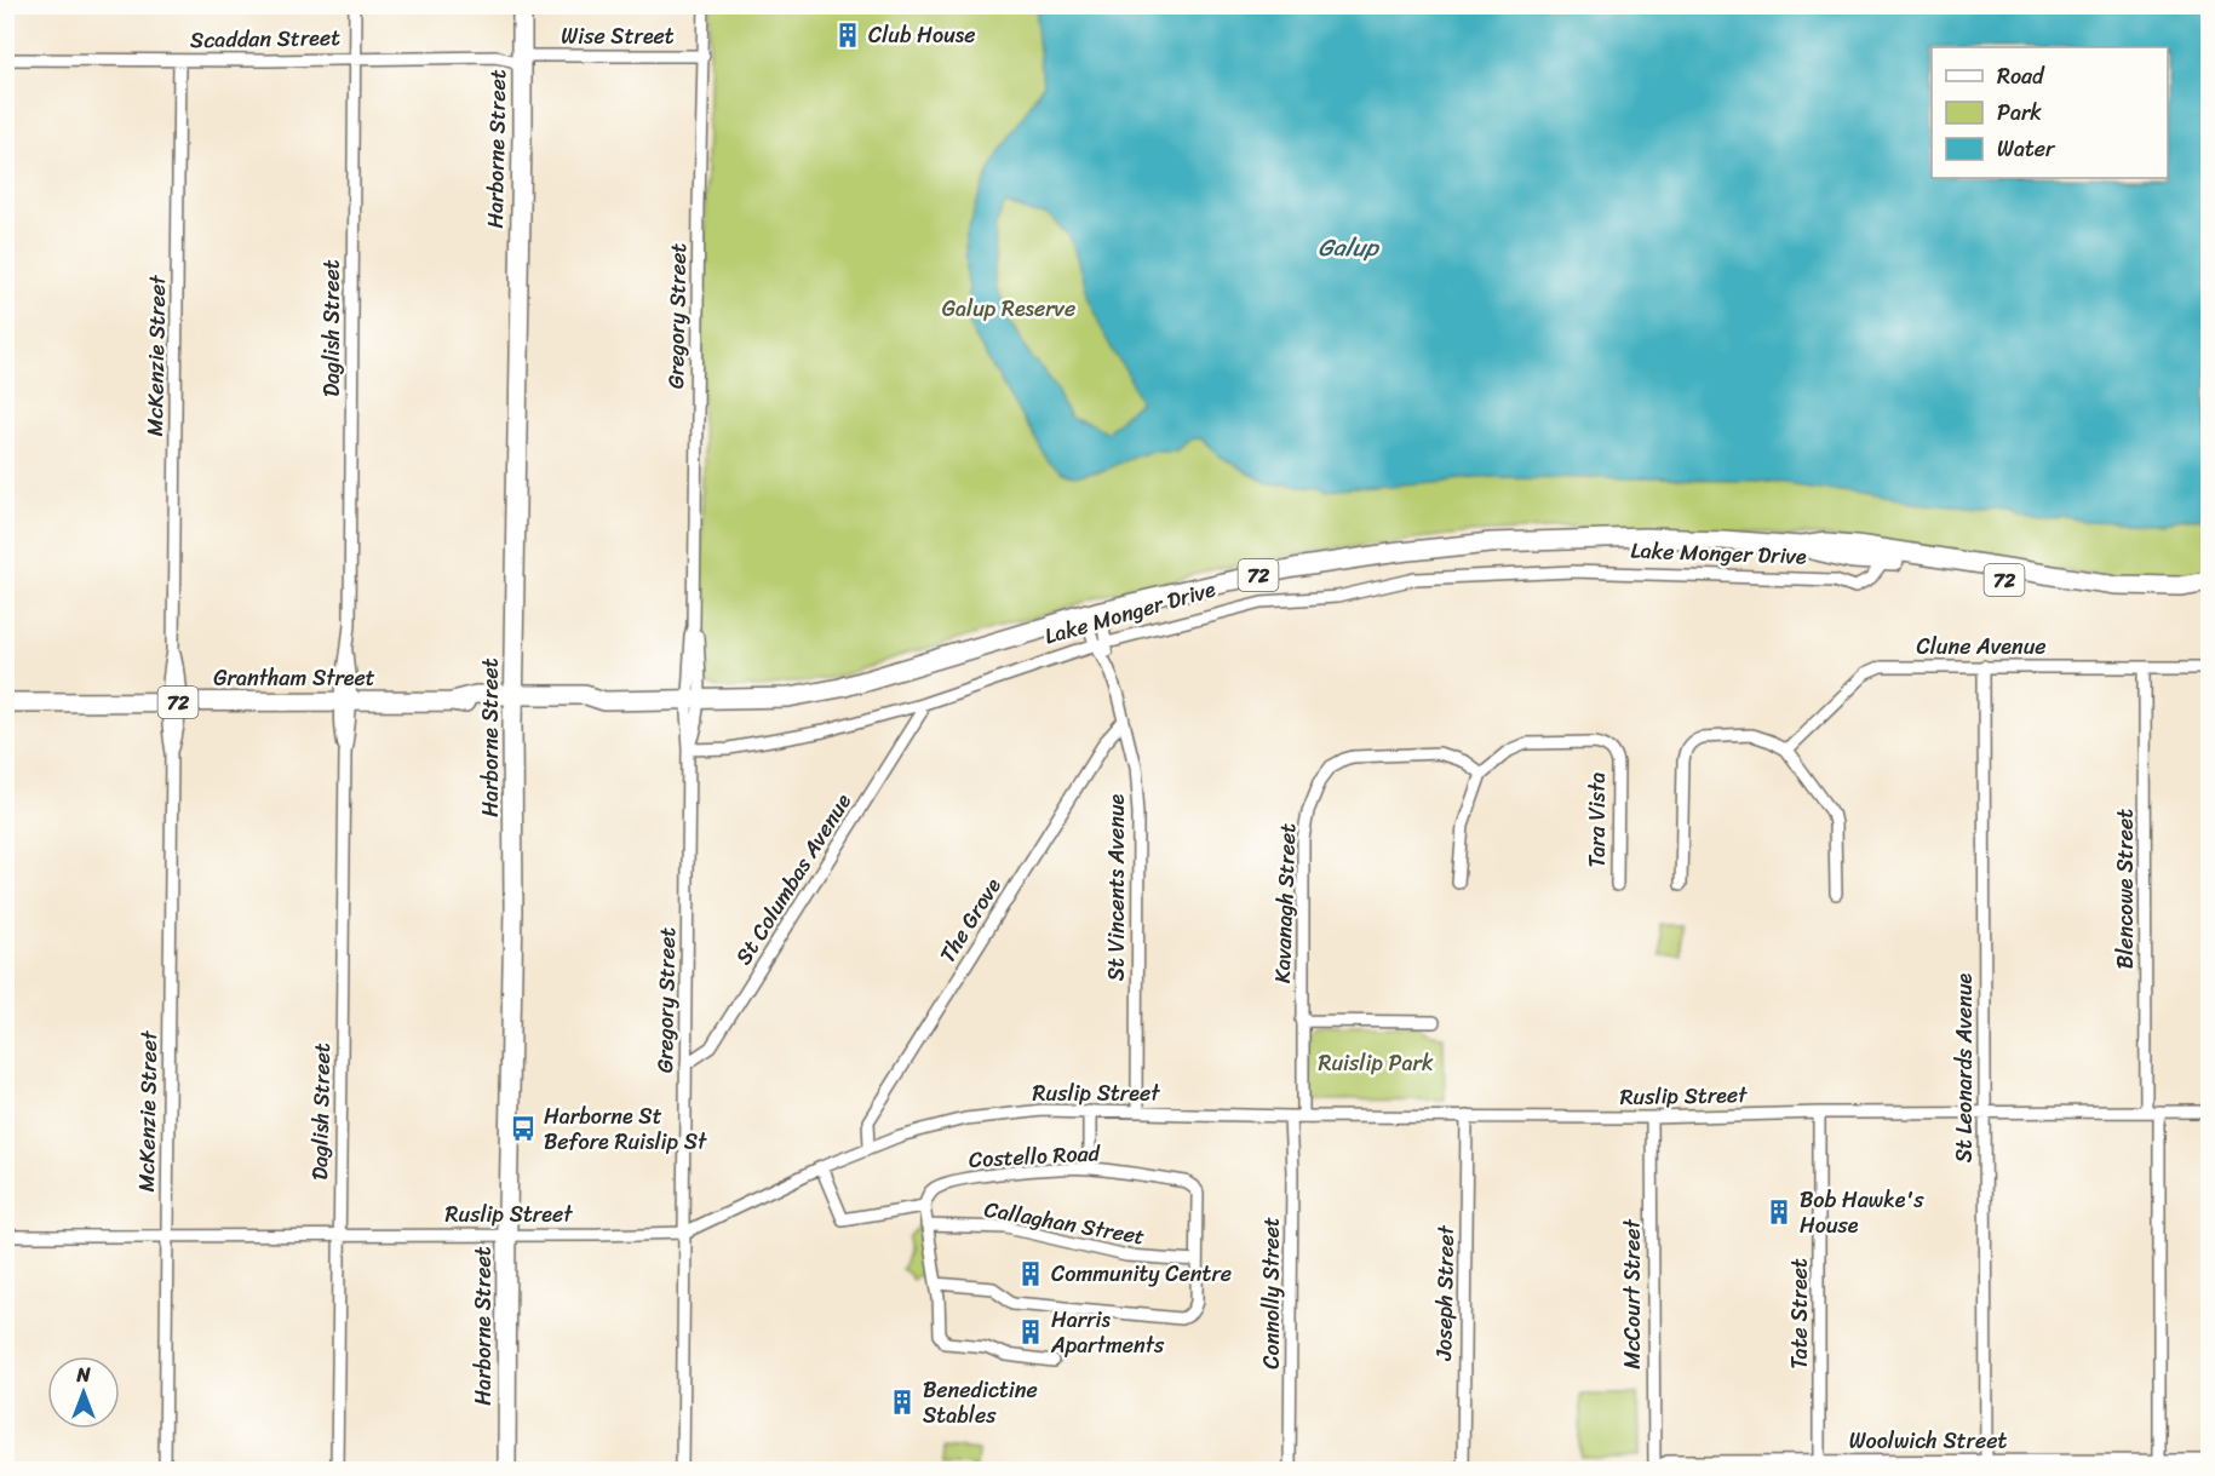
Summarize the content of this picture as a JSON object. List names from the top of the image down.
{
  "streets": {
    "main road": [
      "Harborne Street",
      "Lake Monger Drive",
      "72",
      "Grantham Street"
    ],
    "street": [
      "Wise Street",
      "Scaddan Street",
      "Gregory Street",
      "Daglish Street",
      "McKenzie Street",
      "Clune Avenue",
      "Tara Vista",
      "St Columbas Avenue",
      "St Vincents Avenue",
      "Blencowe Street",
      "Kavanagh Street",
      "The Grove",
      "St Leonards Avenue",
      "Ruslip Street",
      "Costello Road",
      "Callaghan Street",
      "Connolly Street",
      "Joseph Street",
      "McCourt Street",
      "Tate Street",
      "Woolwich Street"
    ]
  },
  "crossings": [
    ["Wise Street", "Scaddan Street"],
    ["Wise Street", "Harborne Street"],
    ["Wise Street", "Gregory Street"],
    ["Scaddan Street", "Harborne Street"],
    ["Scaddan Street", "Daglish Street"],
    ["Scaddan Street", "McKenzie Street"],
    ["Harborne Street", "Grantham Street"],
    ["Harborne Street", "Ruslip Street"],
    ["Gregory Street", "Lake Monger Drive"],
    ["Gregory Street", "Grantham Street"],
    ["Gregory Street", "St Columbas Avenue"],
    ["Gregory Street", "Ruslip Street"],
    ["Daglish Street", "Grantham Street"],
    ["Daglish Street", "Ruslip Street"],
    ["McKenzie Street", "Grantham Street"],
    ["McKenzie Street", "Ruslip Street"],
    ["Lake Monger Drive", "Grantham Street"],
    ["Lake Monger Drive", "St Columbas Avenue"],
    ["Lake Monger Drive", "St Vincents Avenue"],
    ["Clune Avenue", "Blencowe Street"],
    ["Clune Avenue", "St Leonards Avenue"],
    ["Tara Vista", "Kavanagh Street"],
    ["St Vincents Avenue", "The Grove"],
    ["St Vincents Avenue", "Ruslip Street"],
    ["Blencowe Street", "Ruslip Street"],
    ["Kavanagh Street", "Ruslip Street"],
    ["Kavanagh Street", "Connolly Street"],
    ["The Grove", "Ruslip Street"],
    ["St Leonards Avenue", "Ruslip Street"],
    ["St Leonards Avenue", "Woolwich Street"],
    ["Ruslip Street", "Connolly Street"],
    ["Ruslip Street", "Joseph Street"],
    ["Ruslip Street", "McCourt Street"],
    ["Ruslip Street", "Tate Street"],
    ["Costello Road", "Callaghan Street"],
    ["McCourt Street", "Woolwich Street"],
    ["Tate Street", "Woolwich Street"]
  ],
  "water": ["Galup"],
  "parks": ["Galup Reserve", "Ruislip Park"],
  "places": {
    "building": [
      "Club House",
      "Bob Hawke's House",
      "Community Centre",
      "Harris Apartments",
      "Benedictine Stables"
    ],
    "bus stop": ["Harborne St Before Ruislip St"]
  },
  "legend": ["Road", "Park", "Water"],
  "north": "top"
}
